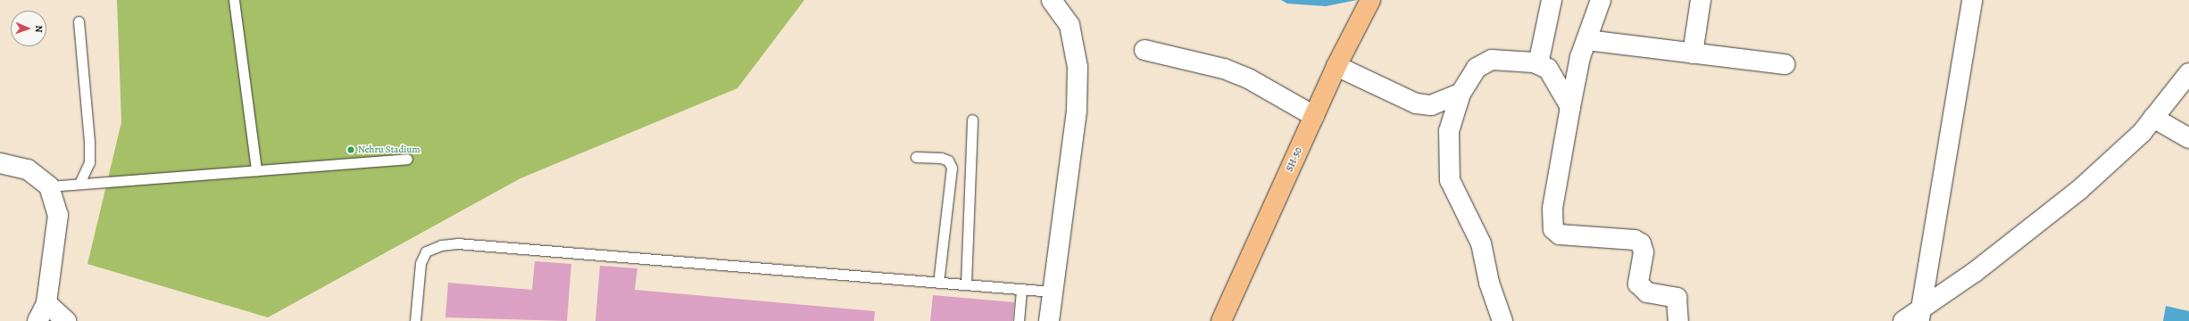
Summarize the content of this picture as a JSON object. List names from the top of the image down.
{
  "streets": {
    "main road": ["SH-50"]
  },
  "places": ["Nehru Stadium"],
  "north": "right"
}
